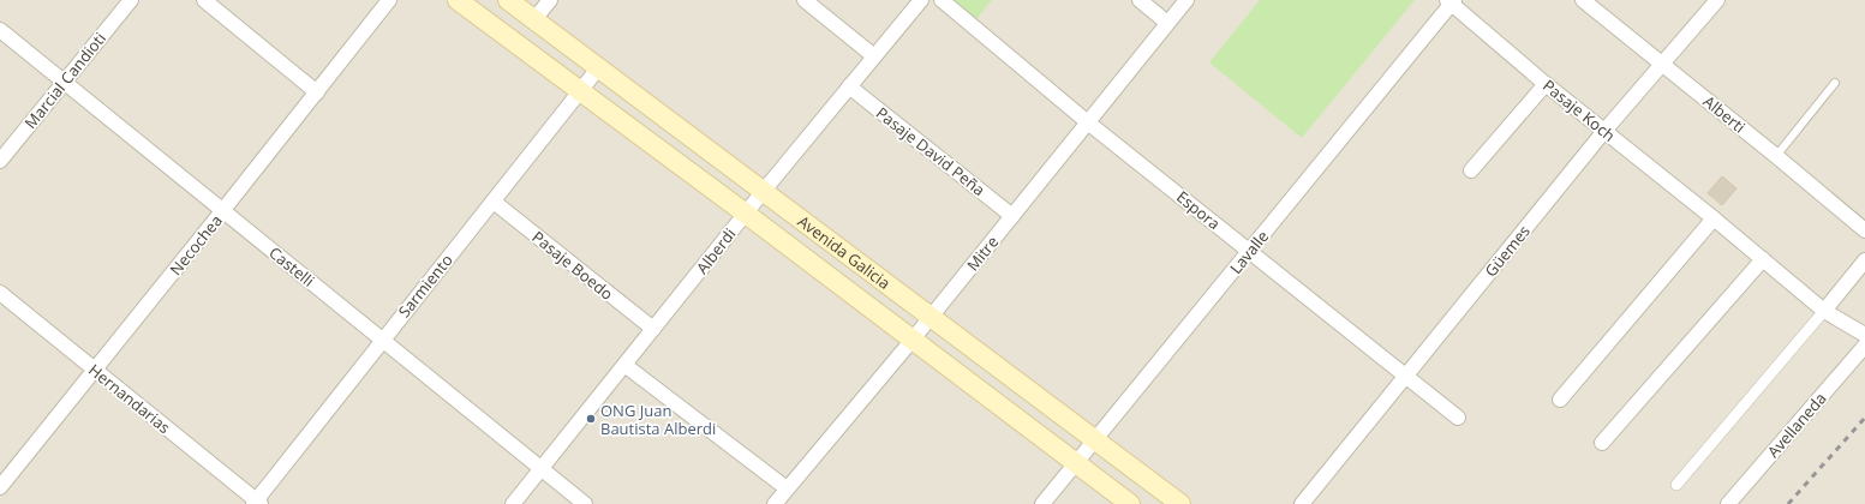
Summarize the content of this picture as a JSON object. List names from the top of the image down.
{
  "streets": {
    "main road": ["Avenida Galicia"],
    "street": [
      "Marcial Candioti",
      "Pasaje Koch",
      "Alberti",
      "Pasaje David Peña",
      "Espora",
      "Necochea",
      "Alberdi",
      "Güemes",
      "Lavalle",
      "Mitre",
      "Pasaje Boedo",
      "Castelli",
      "Sarmiento",
      "Hernandarias",
      "Avellaneda"
    ]
  },
  "crossings": [
    ["Marcial Candioti", "Castelli"],
    ["Pasaje Koch", "Güemes"],
    ["Pasaje Koch", "Lavalle"],
    ["Alberti", "Güemes"],
    ["Pasaje David Peña", "Alberdi"],
    ["Pasaje David Peña", "Mitre"],
    ["Espora", "Güemes"],
    ["Espora", "Lavalle"],
    ["Espora", "Mitre"],
    ["Necochea", "Castelli"],
    ["Necochea", "Hernandarias"],
    ["Alberdi", "Avenida Galicia"],
    ["Alberdi", "Pasaje Boedo"],
    ["Alberdi", "Castelli"],
    ["Avenida Galicia", "Lavalle"],
    ["Avenida Galicia", "Mitre"],
    ["Avenida Galicia", "Sarmiento"],
    ["Pasaje Boedo", "Sarmiento"],
    ["Castelli", "Sarmiento"],
    ["Sarmiento", "Hernandarias"]
  ],
  "places": ["ONG Juan Bautista Alberdi"]
}
